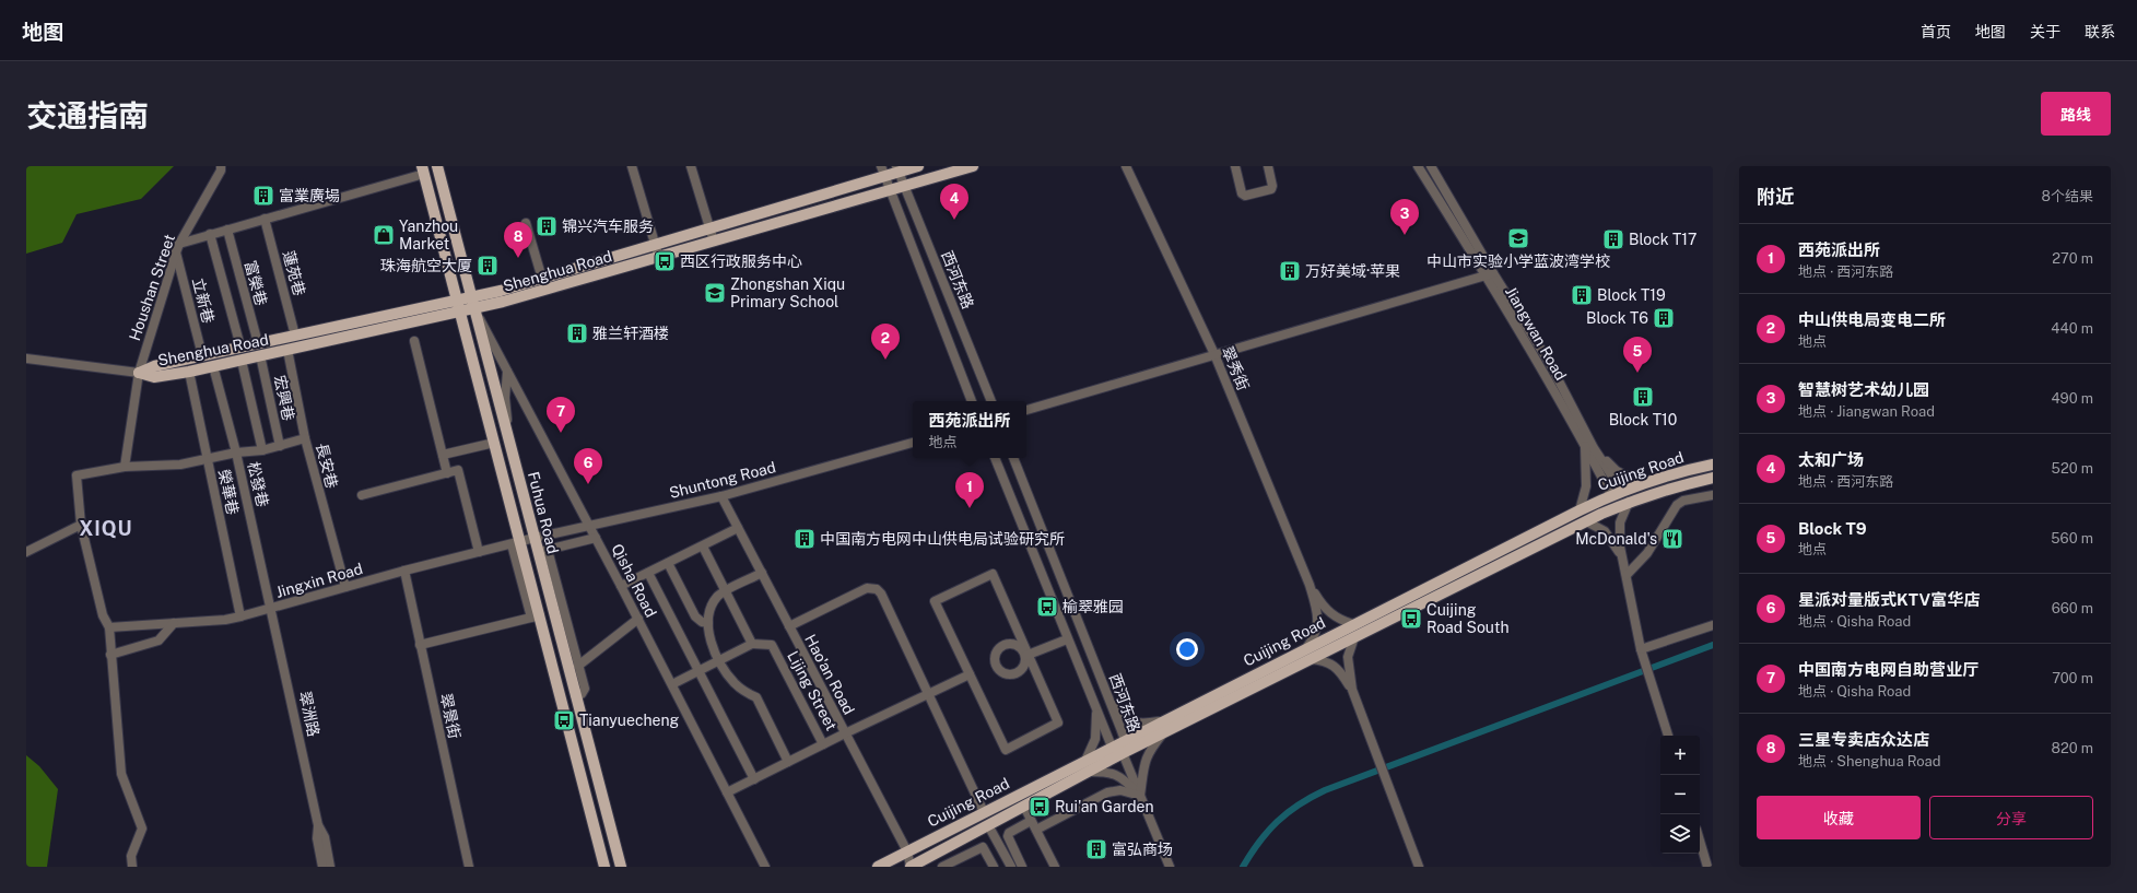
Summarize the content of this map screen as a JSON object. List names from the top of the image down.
{
  "streets": {
    "main road": ["Shenghua Road", "Cuijing Road", "Fuhua Road"],
    "street": [
      "蓮苑巷",
      "西河东路",
      "富榮巷",
      "Houshan Street",
      "立新巷",
      "Jiangwan Road",
      "翠秀街",
      "宏興巷",
      "長安巷",
      "Shuntong Road",
      "松發巷",
      "榮華巷",
      "Jingxin Road",
      "Qisha Road",
      "Hao'an Road",
      "Lijing Street",
      "翠洲路",
      "翠景街"
    ]
  },
  "crossings": [
    ["Shenghua Road", "蓮苑巷"],
    ["Shenghua Road", "西河东路"],
    ["Shenghua Road", "富榮巷"],
    ["Shenghua Road", "Houshan Street"],
    ["Shenghua Road", "立新巷"],
    ["Shenghua Road", "宏興巷"],
    ["Shenghua Road", "長安巷"],
    ["Shenghua Road", "松發巷"],
    ["Shenghua Road", "榮華巷"],
    ["Shenghua Road", "Fuhua Road"],
    ["Shenghua Road", "Qisha Road"],
    ["西河东路", "Cuijing Road"],
    ["Houshan Street", "立新巷"],
    ["Jiangwan Road", "Cuijing Road"],
    ["長安巷", "Jingxin Road"],
    ["Cuijing Road", "Hao'an Road"],
    ["Shuntong Road", "Fuhua Road"],
    ["Shuntong Road", "Jingxin Road"],
    ["Shuntong Road", "Qisha Road"],
    ["Shuntong Road", "Hao'an Road"],
    ["松發巷", "Jingxin Road"],
    ["松發巷", "翠洲路"],
    ["榮華巷", "Jingxin Road"],
    ["Fuhua Road", "Jingxin Road"],
    ["Fuhua Road", "Qisha Road"],
    ["Jingxin Road", "翠洲路"],
    ["Jingxin Road", "翠景街"],
    ["Qisha Road", "Lijing Street"],
    ["Hao'an Road", "Lijing Street"]
  ],
  "districts": ["XIQU"],
  "places": {
    "building": [
      "富業廣場",
      "锦兴汽车服务",
      "Block T17",
      "珠海航空大厦",
      "万好美域·苹果",
      "Block T19",
      "Block T6",
      "雅兰轩酒楼",
      "Block T10",
      "中国南方电网中山供电局试验研究所",
      "富弘商场"
    ],
    "shop": ["Yanzhou Market"],
    "school or university": ["中山市实验小学蓝波湾学校", "Zhongshan Xiqu Primary School"],
    "bus stop": [
      "西区行政服务中心",
      "榆翠雅园",
      "Cuijing Road South",
      "Tianyuecheng",
      "Rui'an Garden"
    ],
    "restaurant": ["McDonald's"]
  },
  "page": {
    "header": "地图",
    "nav": [
      "首页",
      "地图",
      "关于",
      "联系"
    ],
    "title": "交通指南",
    "buttons": [
      "路线",
      ["收藏", "分享"]
    ],
    "heading": ["附近", "8个结果"],
    "pins": [
      "4",
      "3",
      "8",
      "2",
      "5",
      "7",
      "6",
      "1"
    ],
    "list": [
      {
        "mark": "1",
        "name": "西苑派出所",
        "note": "地点 · 西河东路",
        "value": "270 m"
      },
      {
        "mark": "2",
        "name": "中山供电局变电二所",
        "note": "地点",
        "value": "440 m"
      },
      {
        "mark": "3",
        "name": "智慧树艺术幼儿园",
        "note": "地点 · Jiangwan Road",
        "value": "490 m"
      },
      {
        "mark": "4",
        "name": "太和广场",
        "note": "地点 · 西河东路",
        "value": "520 m"
      },
      {
        "mark": "5",
        "name": "Block T9",
        "note": "地点",
        "value": "560 m"
      },
      {
        "mark": "6",
        "name": "星派对量版式KTV富华店",
        "note": "地点 · Qisha Road",
        "value": "660 m"
      },
      {
        "mark": "7",
        "name": "中国南方电网自助营业厅",
        "note": "地点 · Qisha Road",
        "value": "700 m"
      },
      {
        "mark": "8",
        "name": "三星专卖店众达店",
        "note": "地点 · Shenghua Road",
        "value": "820 m"
      }
    ],
    "popup": ["西苑派出所", "地点"],
    "map_buttons": ["+", "−"]
  }
}
